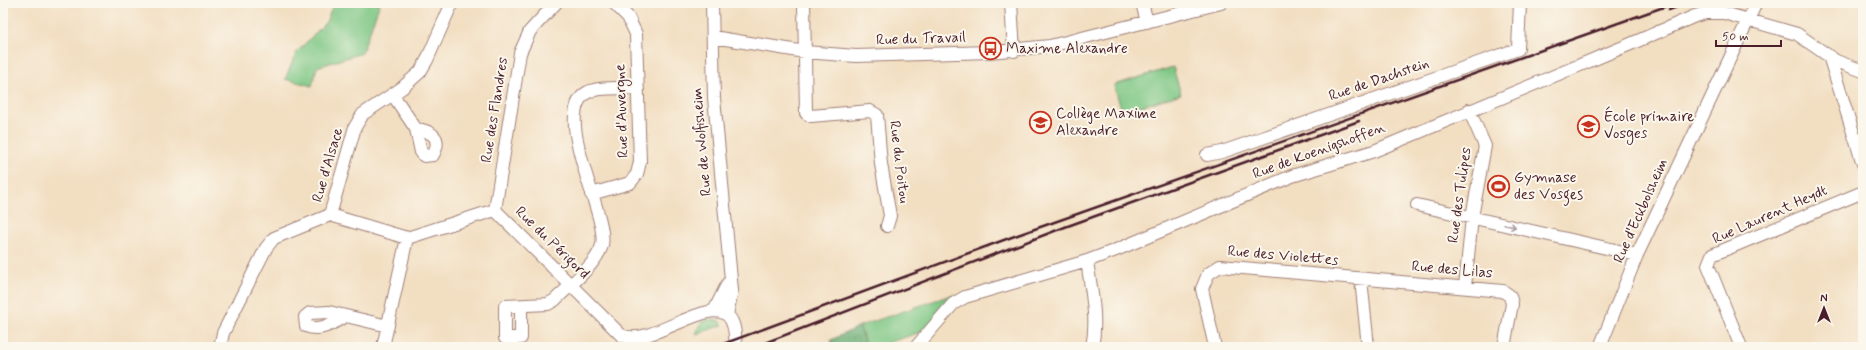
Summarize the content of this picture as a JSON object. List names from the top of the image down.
{
  "streets": {
    "street": [
      "Rue du Travail",
      "Rue de Dachstein",
      "Rue des Flandres",
      "Rue d'Auvergne",
      "Rue de Wolfisheim",
      "Rue de Koenigshoffen",
      "Rue du Poitou",
      "Rue d'Alsace",
      "Rue des Tulipes",
      "Rue d'Eckbolsheim",
      "Rue Laurent Heydt",
      "Rue du Périgord",
      "Rue des Violettes",
      "Rue des Lilas"
    ]
  },
  "crossings": [
    ["Rue du Travail", "Rue de Wolfisheim"],
    ["Rue du Travail", "Rue du Poitou"],
    ["Rue des Flandres", "Rue du Périgord"],
    ["Rue de Wolfisheim", "Rue du Périgord"],
    ["Rue de Koenigshoffen", "Rue des Tulipes"],
    ["Rue de Koenigshoffen", "Rue d'Eckbolsheim"],
    ["Rue des Tulipes", "Rue des Lilas"],
    ["Rue des Violettes", "Rue des Lilas"]
  ],
  "places": {
    "bus stop": ["Maxime Alexandre"],
    "school or university": ["Collège Maxime Alexandre", "École primaire Vosges"],
    "sports": ["Gymnase des Vosges"]
  },
  "scale_bar": "50 m",
  "north": "top"
}
